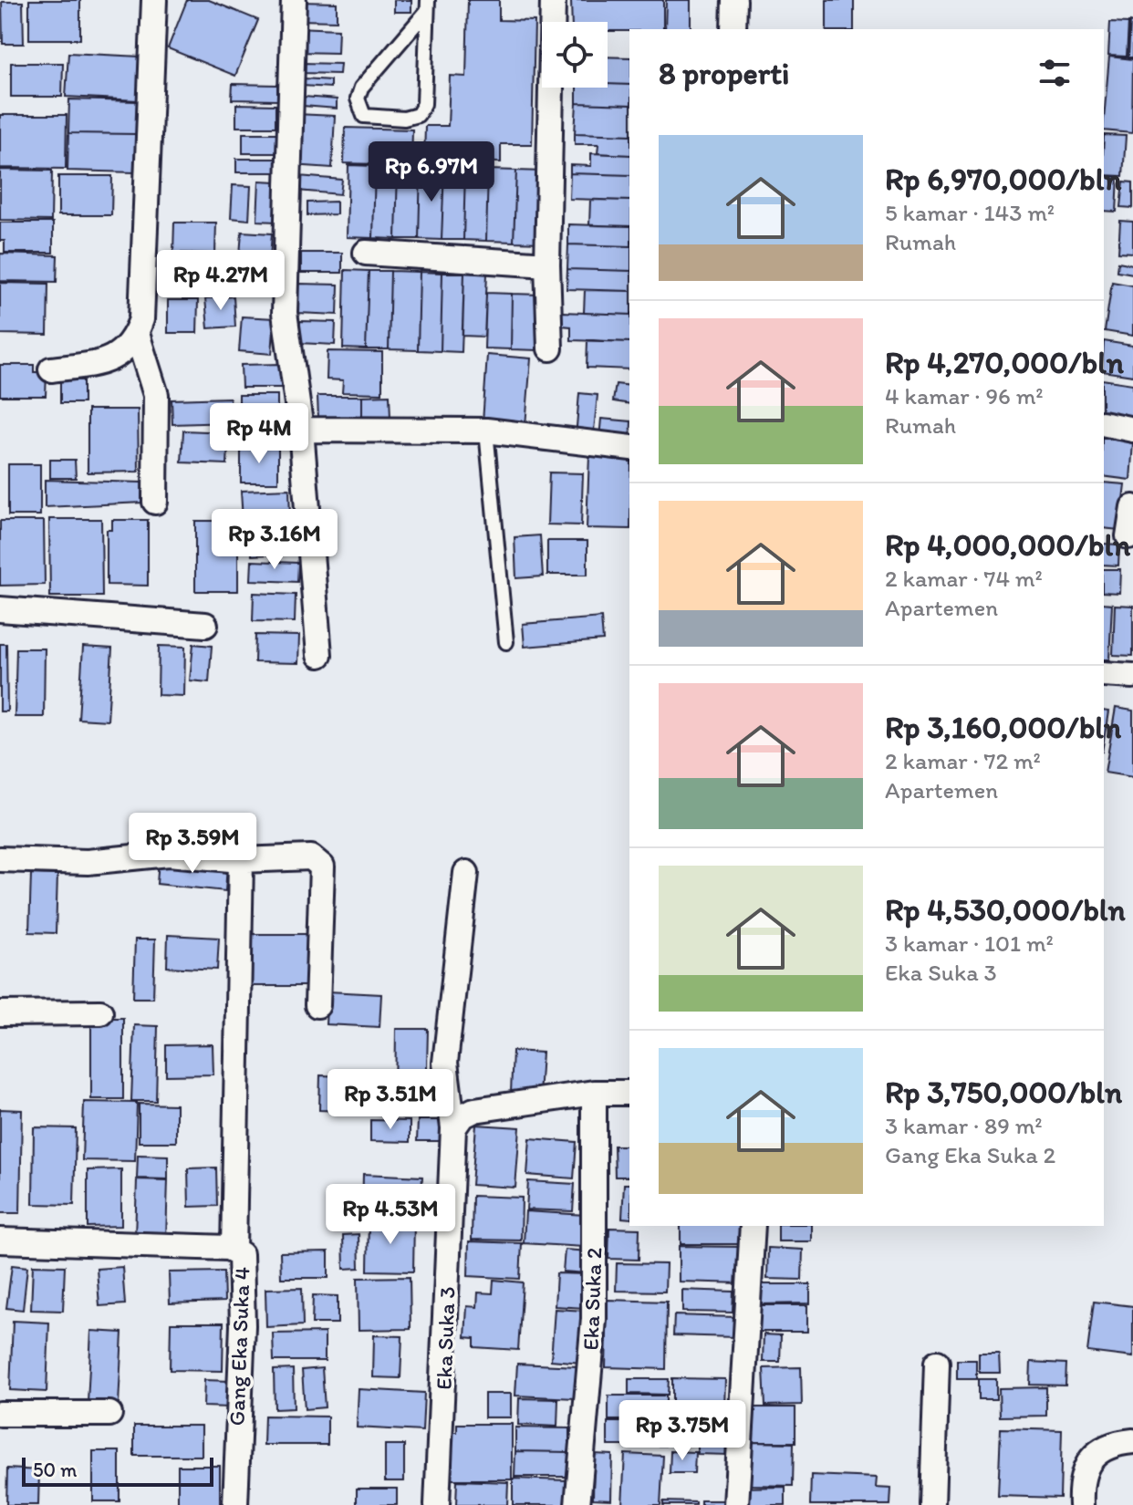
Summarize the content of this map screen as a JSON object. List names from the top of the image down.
{
  "streets": {
    "street": ["Eka Suka 2", "Eka Suka 3", "Gang Eka Suka 4"]
  },
  "scale_bar": "50 m",
  "page": {
    "heading": "8 properti",
    "list": [
      {
        "name": "Rp 6,970,000/bln",
        "note": "5 kamar · 143 m² · Rumah"
      },
      {
        "name": "Rp 4,270,000/bln",
        "note": "4 kamar · 96 m² · Rumah"
      },
      {
        "name": "Rp 4,000,000/bln",
        "note": "2 kamar · 74 m² · Apartemen"
      },
      {
        "name": "Rp 3,160,000/bln",
        "note": "2 kamar · 72 m² · Apartemen"
      },
      {
        "name": "Rp 4,530,000/bln",
        "note": "3 kamar · 101 m² · Eka Suka 3"
      },
      {
        "name": "Rp 3,750,000/bln",
        "note": "3 kamar · 89 m² · Gang Eka Suka 2"
      }
    ],
    "price": [
      "Rp 6.97M",
      "Rp 4.27M",
      "Rp 4M",
      "Rp 3.16M",
      "Rp 3.59M",
      "Rp 3.51M",
      "Rp 4.53M",
      "Rp 3.75M"
    ],
    "scale": "50 m"
  }
}
